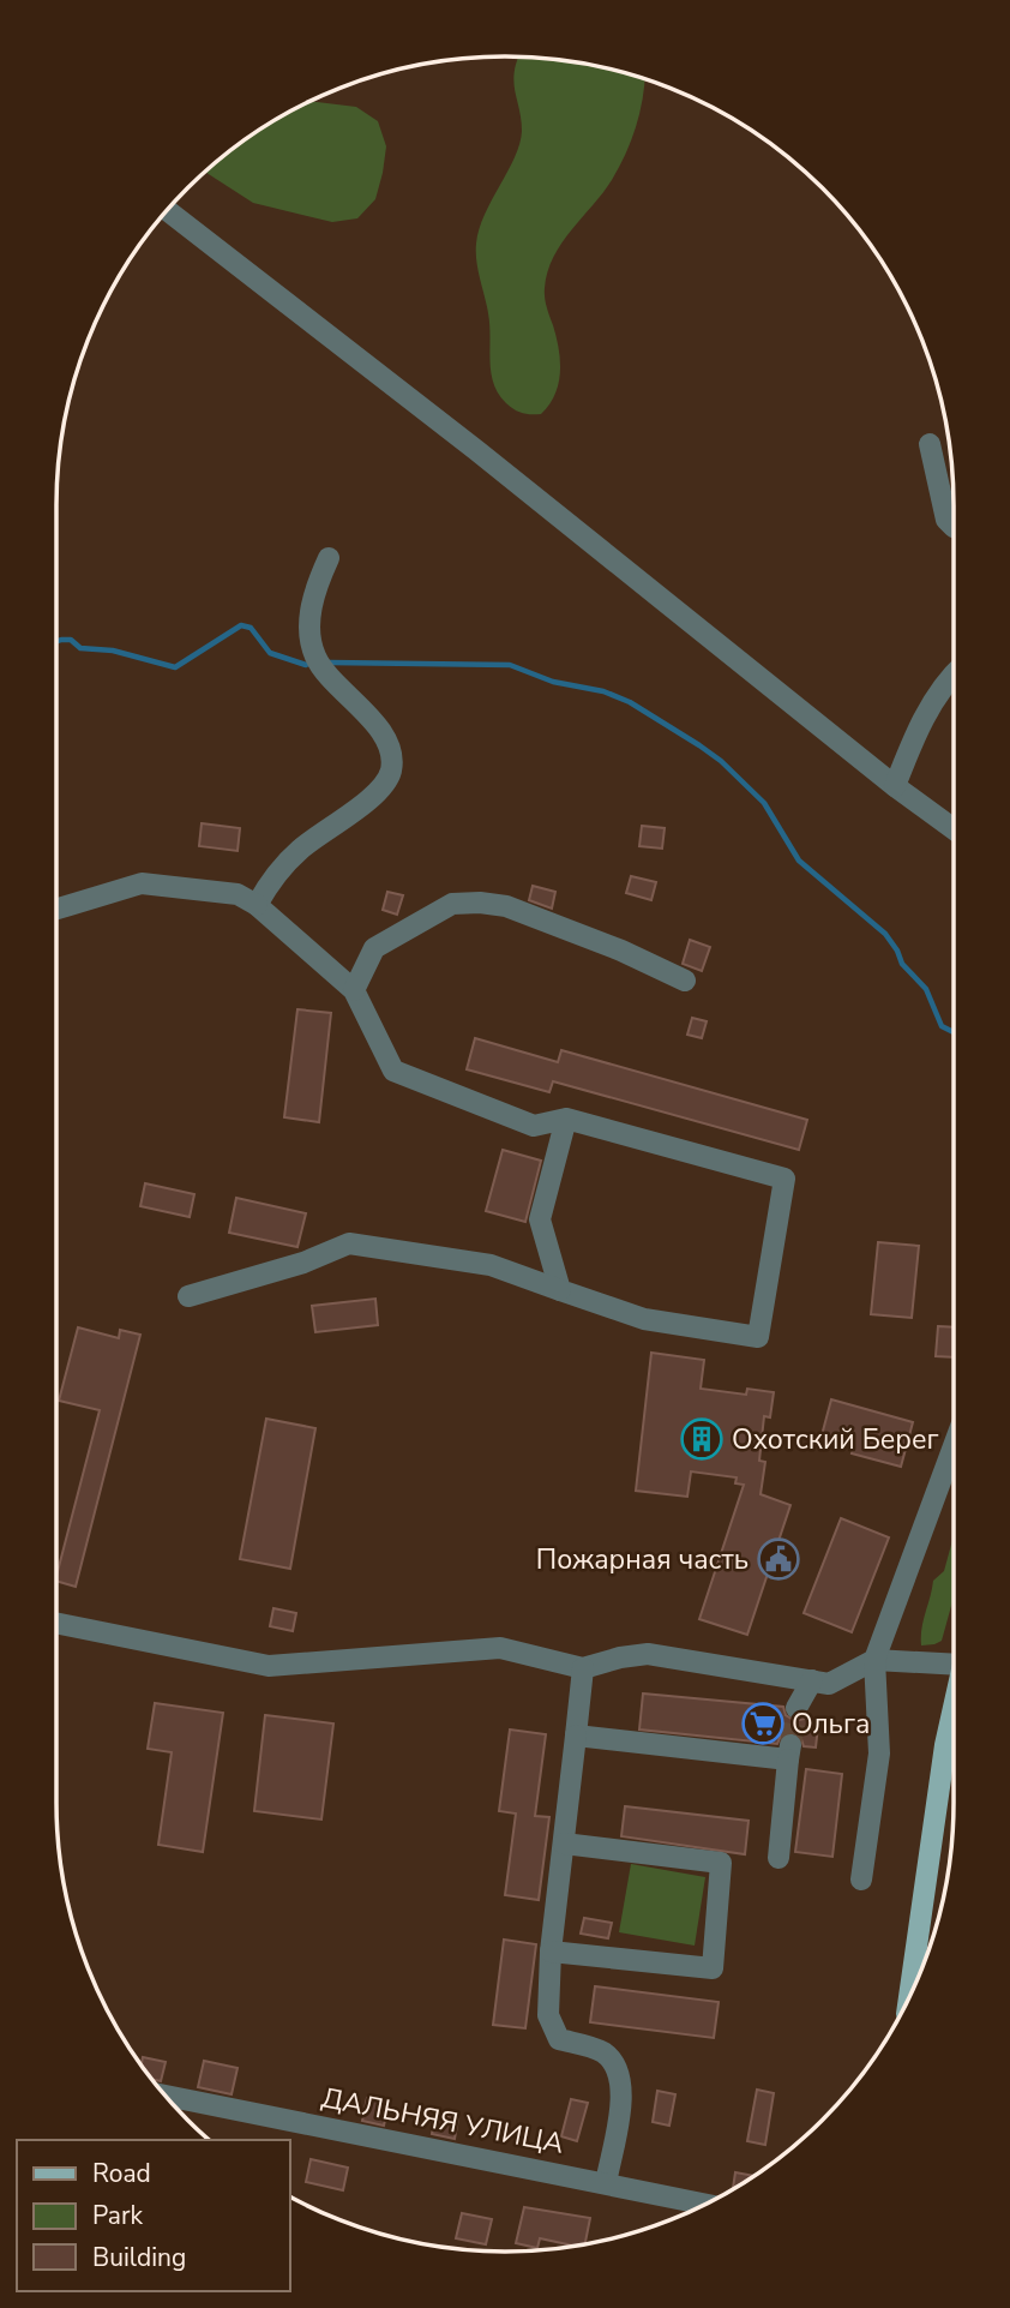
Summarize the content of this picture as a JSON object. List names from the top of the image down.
{
  "streets": {
    "street": ["ДАЛЬНЯЯ УЛИЦА"]
  },
  "places": {
    "building": ["Охотский Берег"],
    "public building": ["Пожарная часть"],
    "supermarket": ["Ольга"]
  },
  "legend": ["Road", "Park", "Building"]
}
